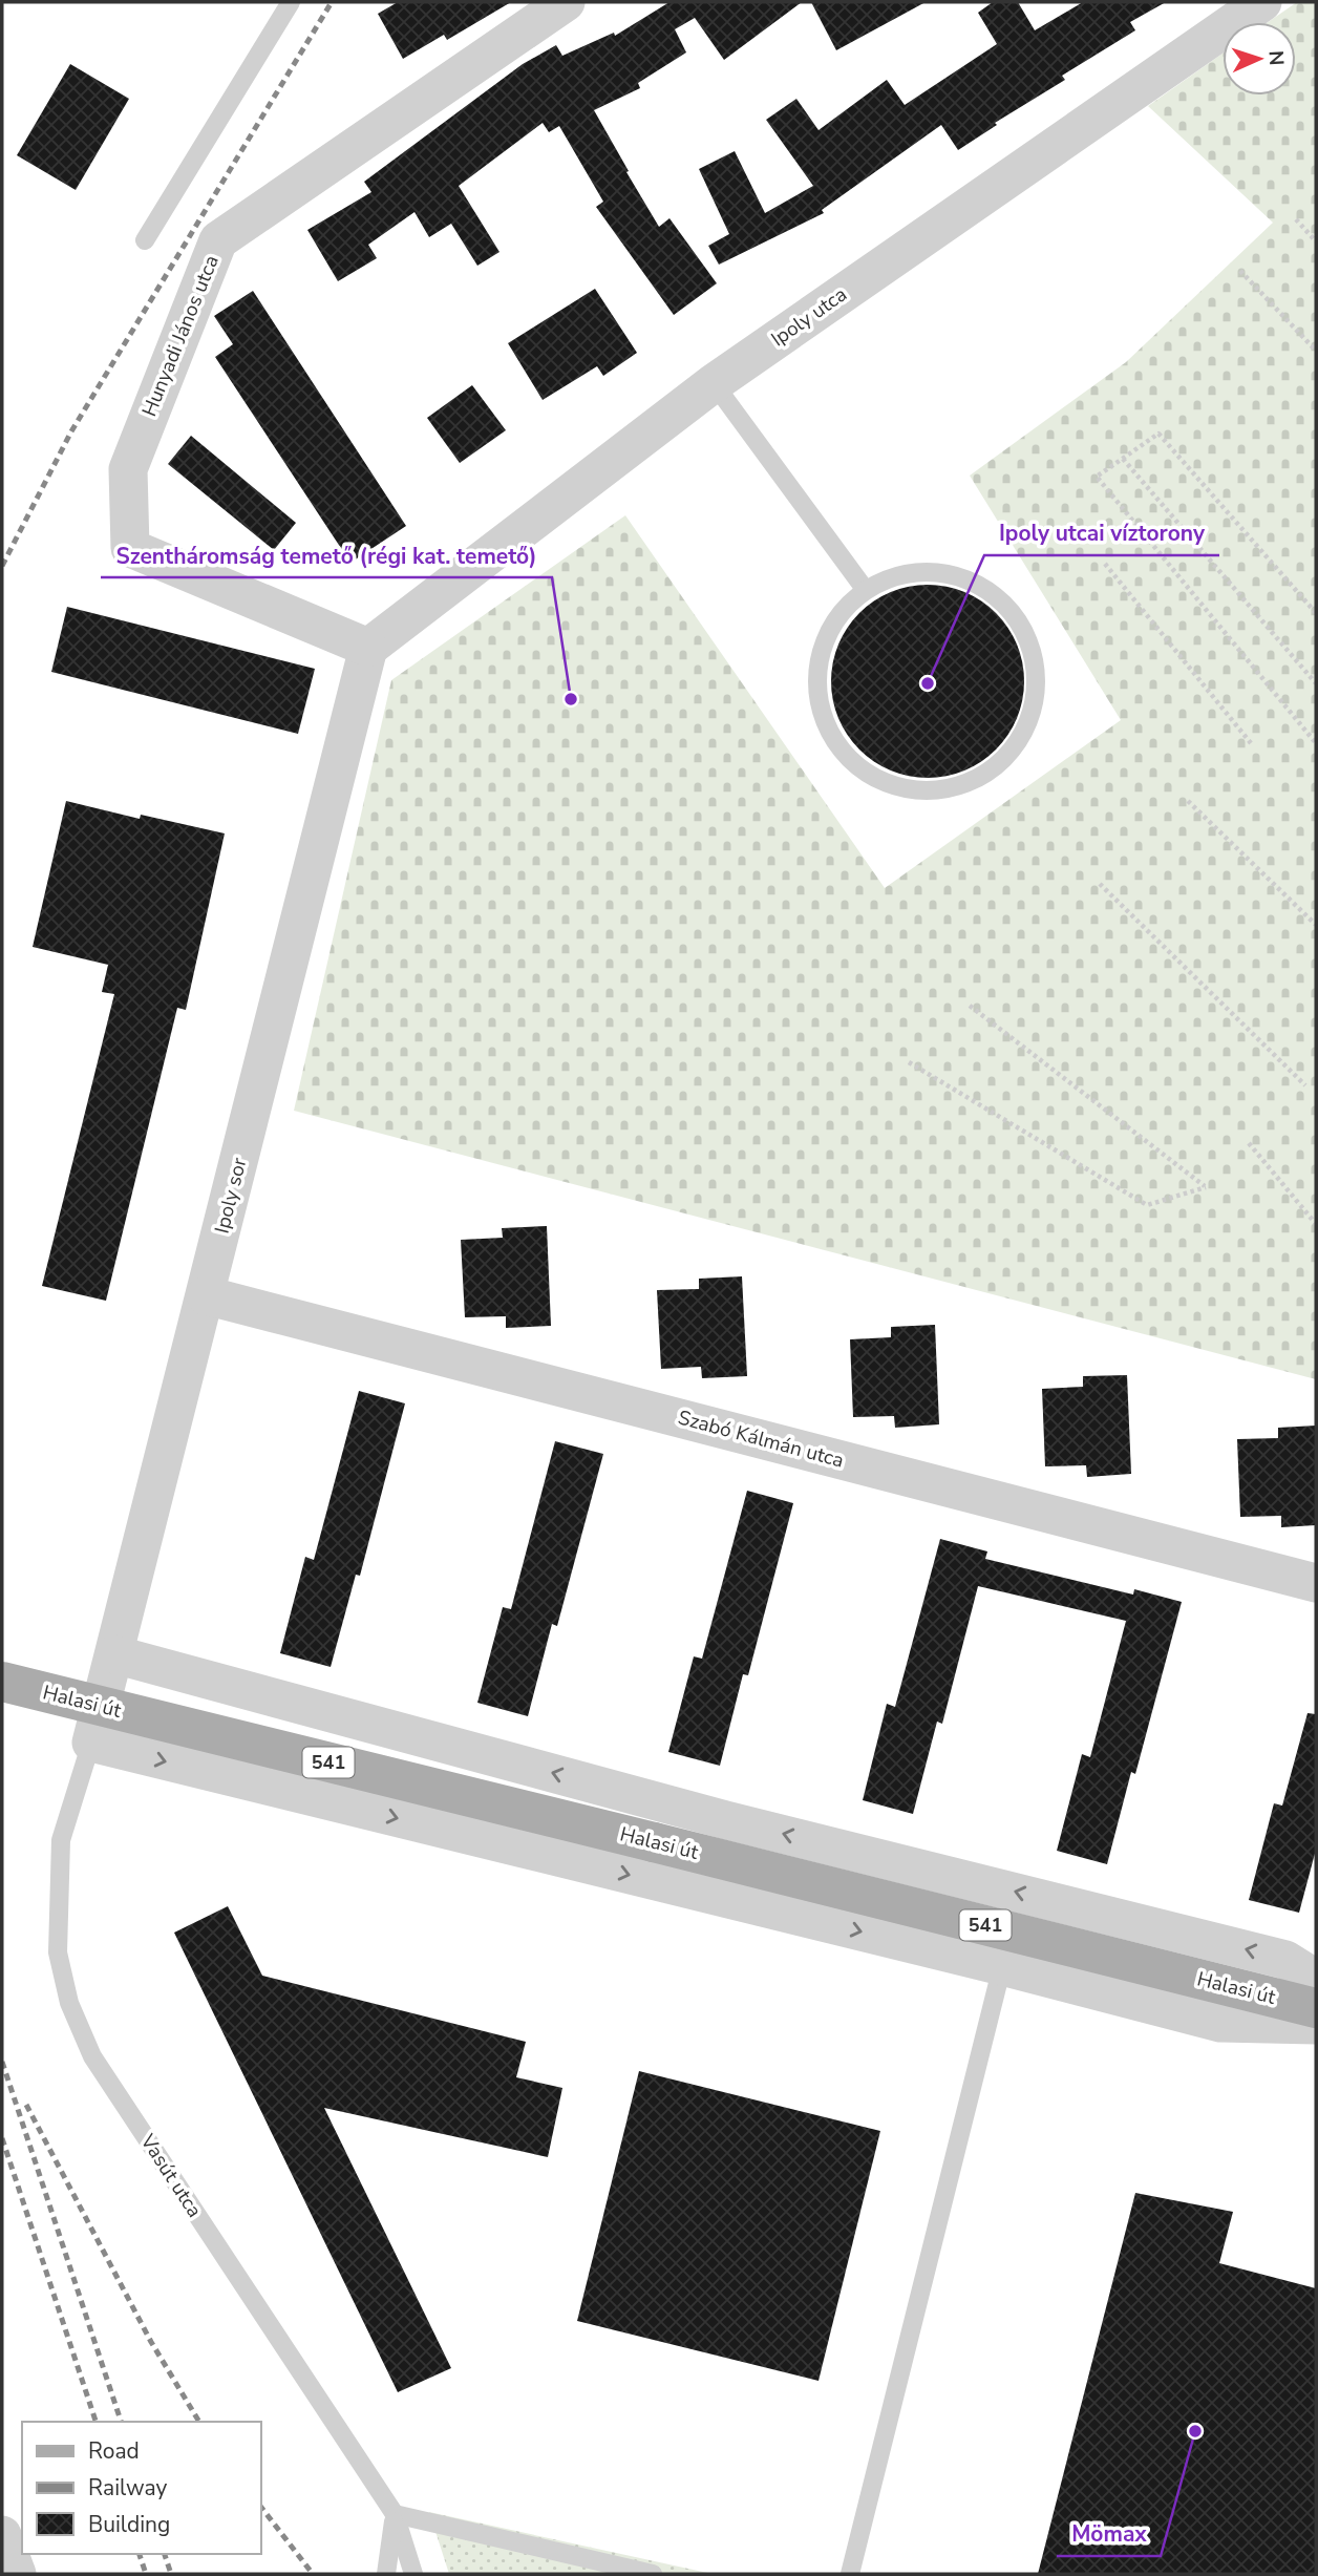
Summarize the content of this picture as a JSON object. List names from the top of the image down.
{
  "streets": {
    "main road": ["Halasi út", "541"],
    "street": [
      "Ipoly utca",
      "Hunyadi János utca",
      "Ipoly sor",
      "Szabó Kálmán utca"
    ],
    "lane": ["Vasút utca"]
  },
  "crossings": [
    ["Ipoly utca", "Hunyadi János utca"],
    ["Ipoly utca", "Ipoly sor"],
    ["Hunyadi János utca", "Ipoly sor"],
    ["Ipoly sor", "Szabó Kálmán utca"],
    ["Ipoly sor", "Vasút utca"]
  ],
  "places": ["Ipoly utcai víztorony", "Szentháromság temető (régi kat. temető)", "Mömax"],
  "legend": ["Road", "Railway", "Building"],
  "north": "right"
}
